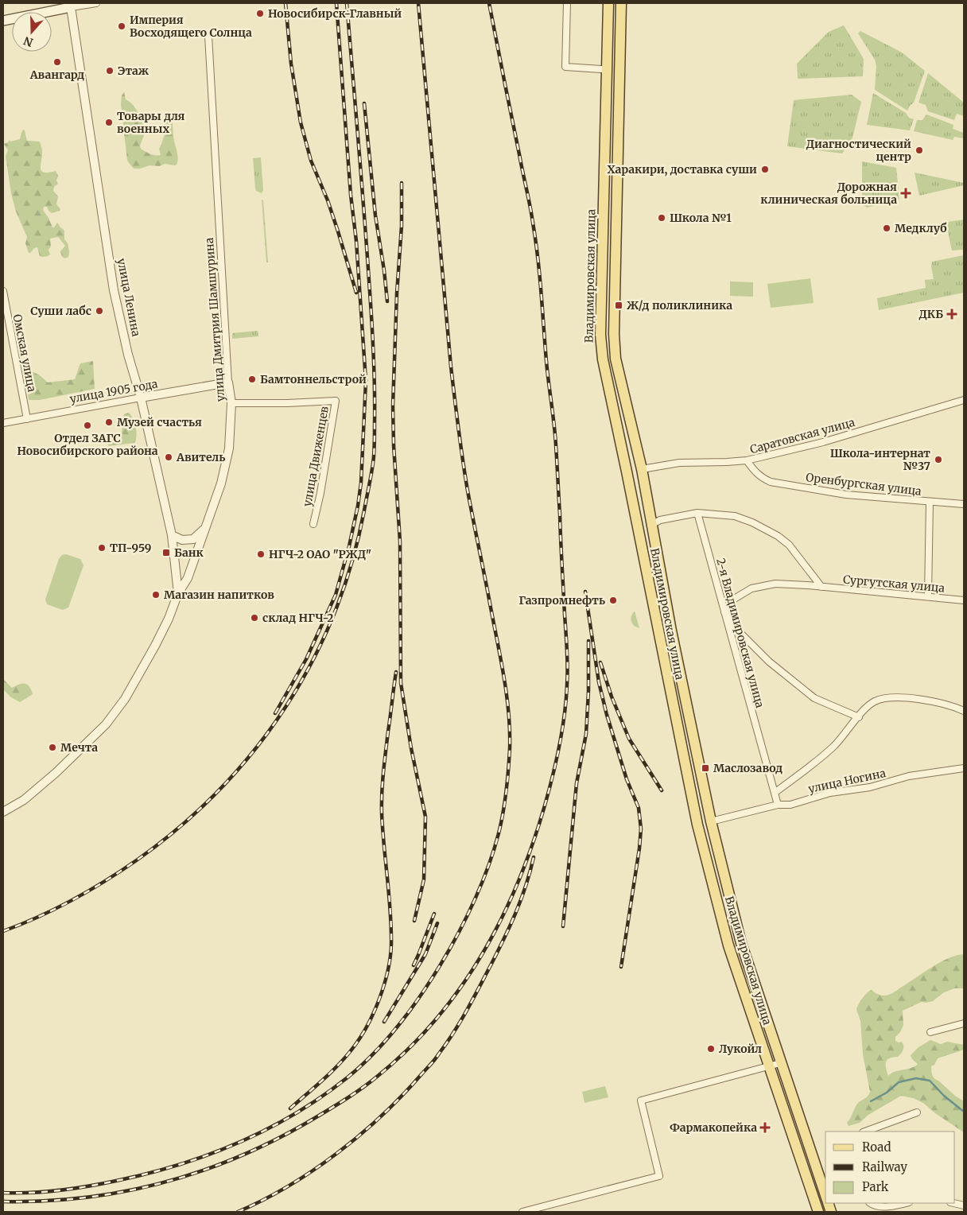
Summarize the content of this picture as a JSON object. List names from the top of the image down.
{
  "streets": {
    "main road": ["Владимировская улица"],
    "street": [
      "улица Ленина",
      "улица Дмитрия Шамшурина",
      "Омская улица",
      "улица 1905 года",
      "Саратовская улица",
      "улица Движенцев",
      "Оренбургская улица",
      "Сургутская улица",
      "2-я Владимировская улица",
      "улица Ногина"
    ]
  },
  "crossings": [
    ["Владимировская улица", "Саратовская улица"],
    ["Владимировская улица", "улица Ногина"],
    ["улица Ленина", "улица Дмитрия Шамшурина"],
    ["улица Ленина", "улица 1905 года"],
    ["улица Дмитрия Шамшурина", "улица 1905 года"],
    ["улица Дмитрия Шамшурина", "улица Движенцев"],
    ["Омская улица", "улица 1905 года"],
    ["Саратовская улица", "Оренбургская улица"],
    ["Сургутская улица", "2-я Владимировская улица"],
    ["2-я Владимировская улица", "улица Ногина"]
  ],
  "places": {
    "other": [
      "Новосибирск-Главный",
      "Империя Восходящего Солнца",
      "Авангард",
      "Этаж",
      "Товары для военных",
      "Диагностический центр",
      "Харакири, доставка суши",
      "Школа №1",
      "Медклуб",
      "Суши лабс",
      "Бамтоннельстрой",
      "Музей счастья",
      "Отдел ЗАГС Новосибирского района",
      "Авитель",
      "Школа-интернат №37",
      "ТП-959",
      "НГЧ-2 ОАО \"РЖД\"",
      "Магазин напитков",
      "Газпромнефть",
      "склад НГЧ-2",
      "Мечта",
      "Лукойл"
    ],
    "health": ["Дорожная клиническая больница", "ДКБ", "Фармакопейка"],
    "transit": ["Ж/д поликлиника", "Банк", "Маслозавод"]
  },
  "legend": ["Road", "Railway", "Park"],
  "north": "bottom"
}
